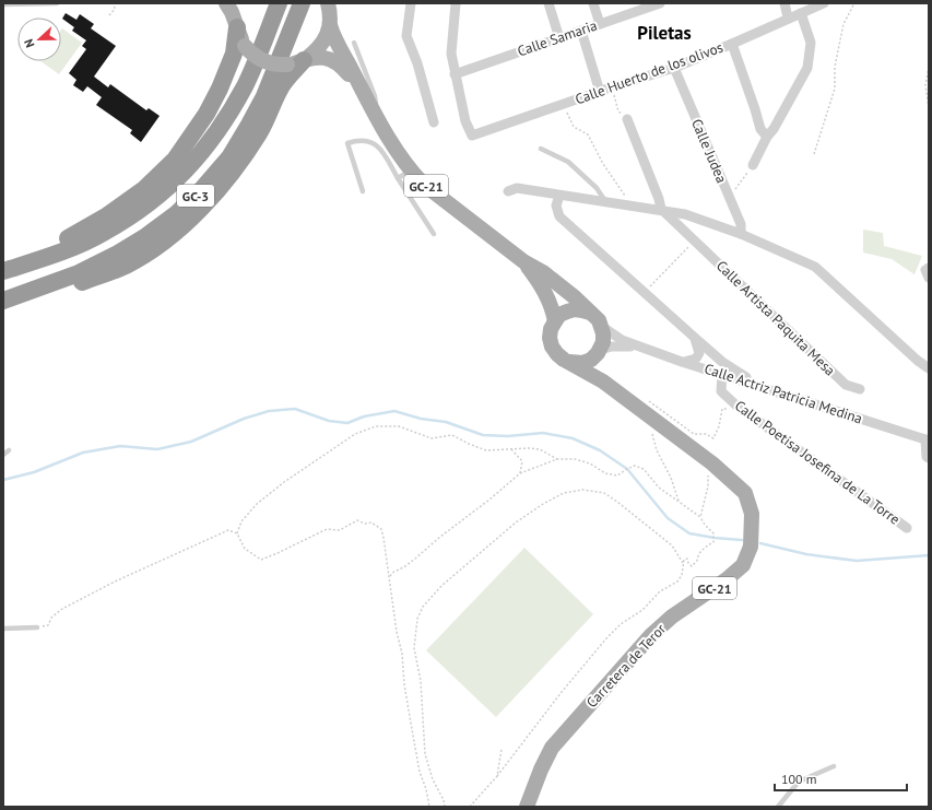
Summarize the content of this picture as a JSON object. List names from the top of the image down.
{
  "streets": {
    "highway": ["GC-3"],
    "main road": ["GC-21", "Carretera de Teror"],
    "street": [
      "Calle Samaria",
      "Calle Huerto de los olivos",
      "Calle Judea",
      "Calle Artista Paquita Mesa",
      "Calle Actriz Patricia Medina",
      "Calle Poetisa Josefina de La Torre"
    ]
  },
  "crossings": [
    ["Calle Samaria", "Calle Huerto de los olivos"],
    ["Calle Huerto de los olivos", "Calle Judea"],
    ["GC-21", "Calle Actriz Patricia Medina"],
    ["GC-21", "Carretera de Teror"],
    ["Calle Actriz Patricia Medina", "Calle Poetisa Josefina de La Torre"]
  ],
  "districts": ["Piletas"],
  "scale_bar": "100 m",
  "north": "left"
}
